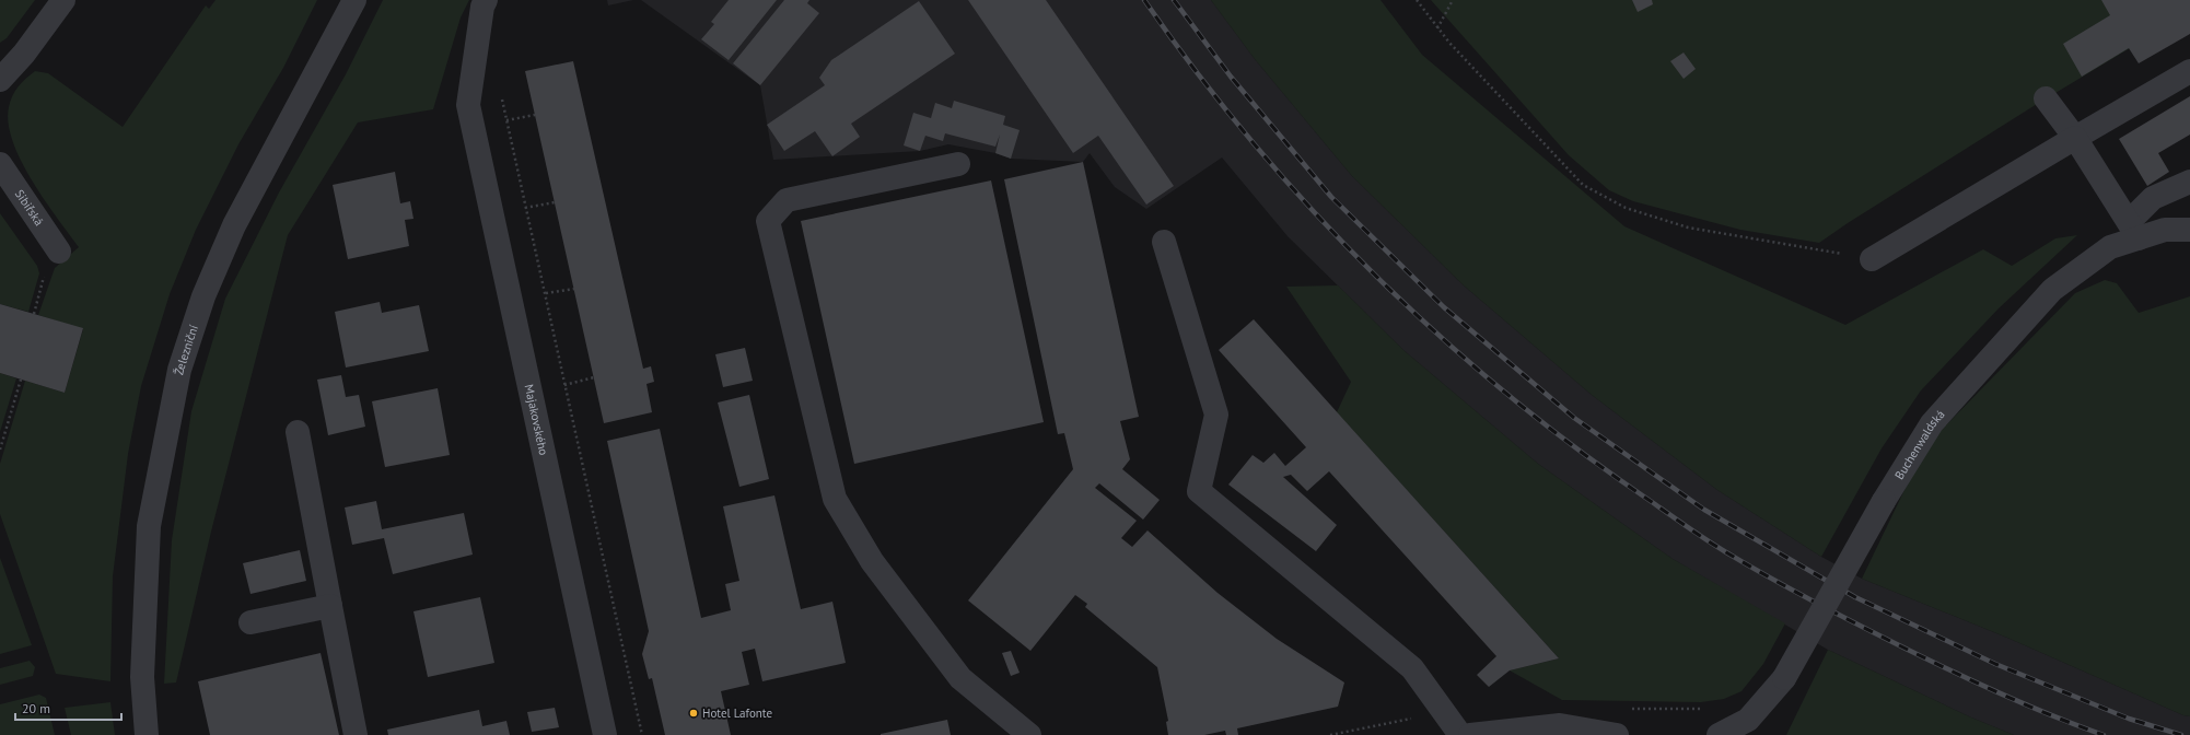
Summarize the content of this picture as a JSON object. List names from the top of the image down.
{
  "streets": {
    "street": [
      "Sibiřská",
      "Železniční",
      "Majakovského",
      "Buchenwaldská"
    ]
  },
  "places": ["Hotel Lafonte"],
  "scale_bar": "20 m"
}
